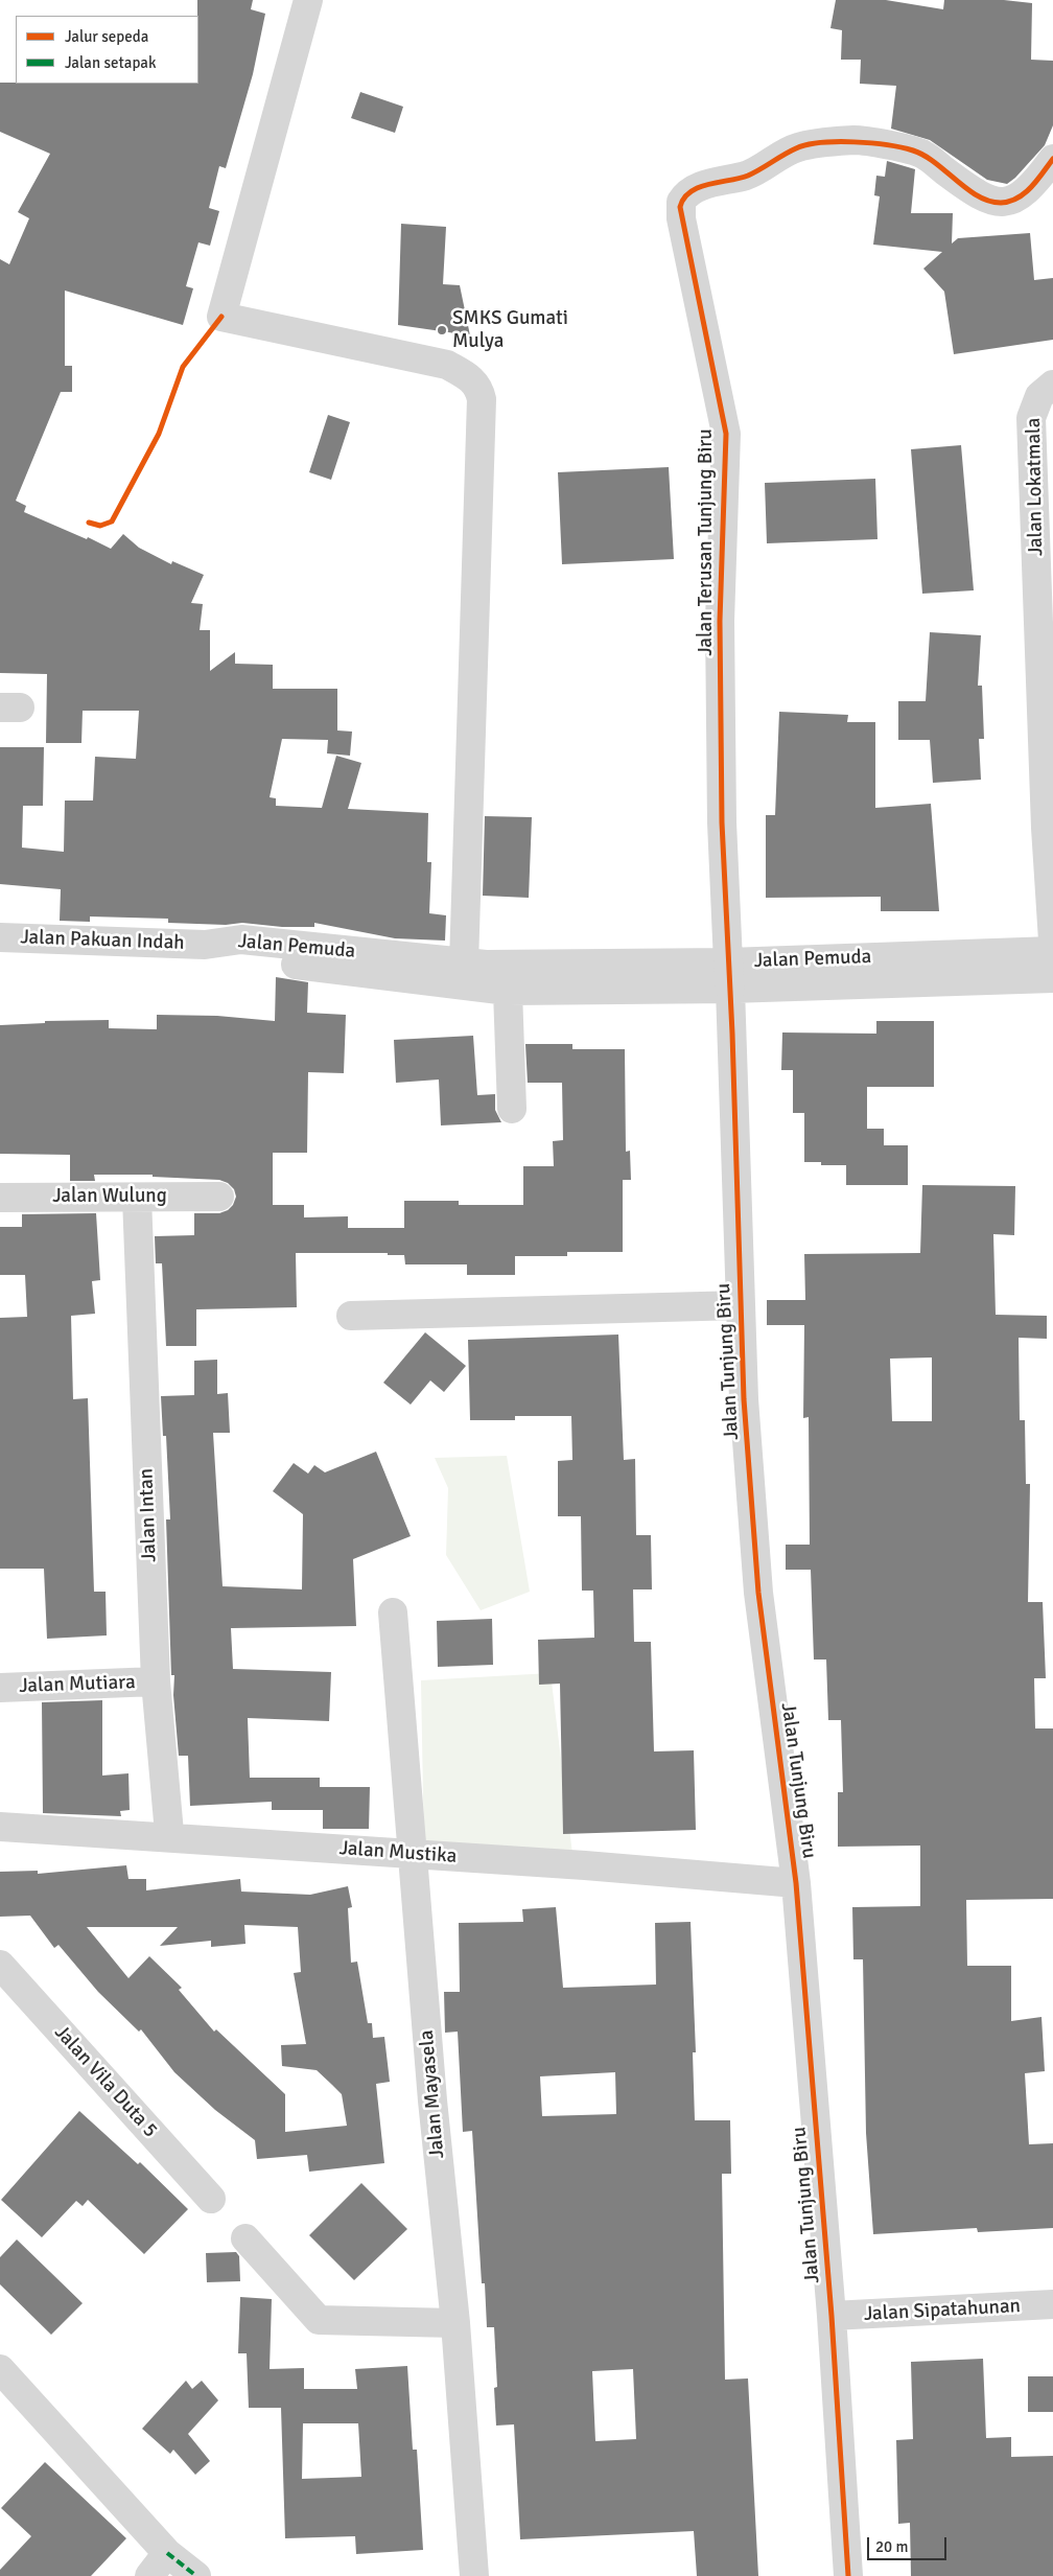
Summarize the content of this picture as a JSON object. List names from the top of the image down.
{
  "streets": {
    "street": [
      "Jalan Lokatmala",
      "Jalan Terusan Tunjung Biru",
      "Jalan Pakuan Indah",
      "Jalan Pemuda",
      "Jalan Wulung",
      "Jalan Tunjung Biru",
      "Jalan Intan",
      "Jalan Mutiara",
      "Jalan Mustika",
      "Jalan Vila Duta 5",
      "Jalan Mayasela",
      "Jalan Sipatahunan"
    ]
  },
  "crossings": [
    ["Jalan Terusan Tunjung Biru", "Jalan Pemuda"],
    ["Jalan Terusan Tunjung Biru", "Jalan Tunjung Biru"],
    ["Jalan Pakuan Indah", "Jalan Pemuda"],
    ["Jalan Pemuda", "Jalan Tunjung Biru"],
    ["Jalan Wulung", "Jalan Intan"],
    ["Jalan Tunjung Biru", "Jalan Mustika"],
    ["Jalan Tunjung Biru", "Jalan Sipatahunan"],
    ["Jalan Intan", "Jalan Mutiara"],
    ["Jalan Mustika", "Jalan Mayasela"]
  ],
  "places": ["SMKS Gumati Mulya"],
  "legend": ["Jalur sepeda", "Jalan setapak"],
  "scale_bar": "20 m"
}
